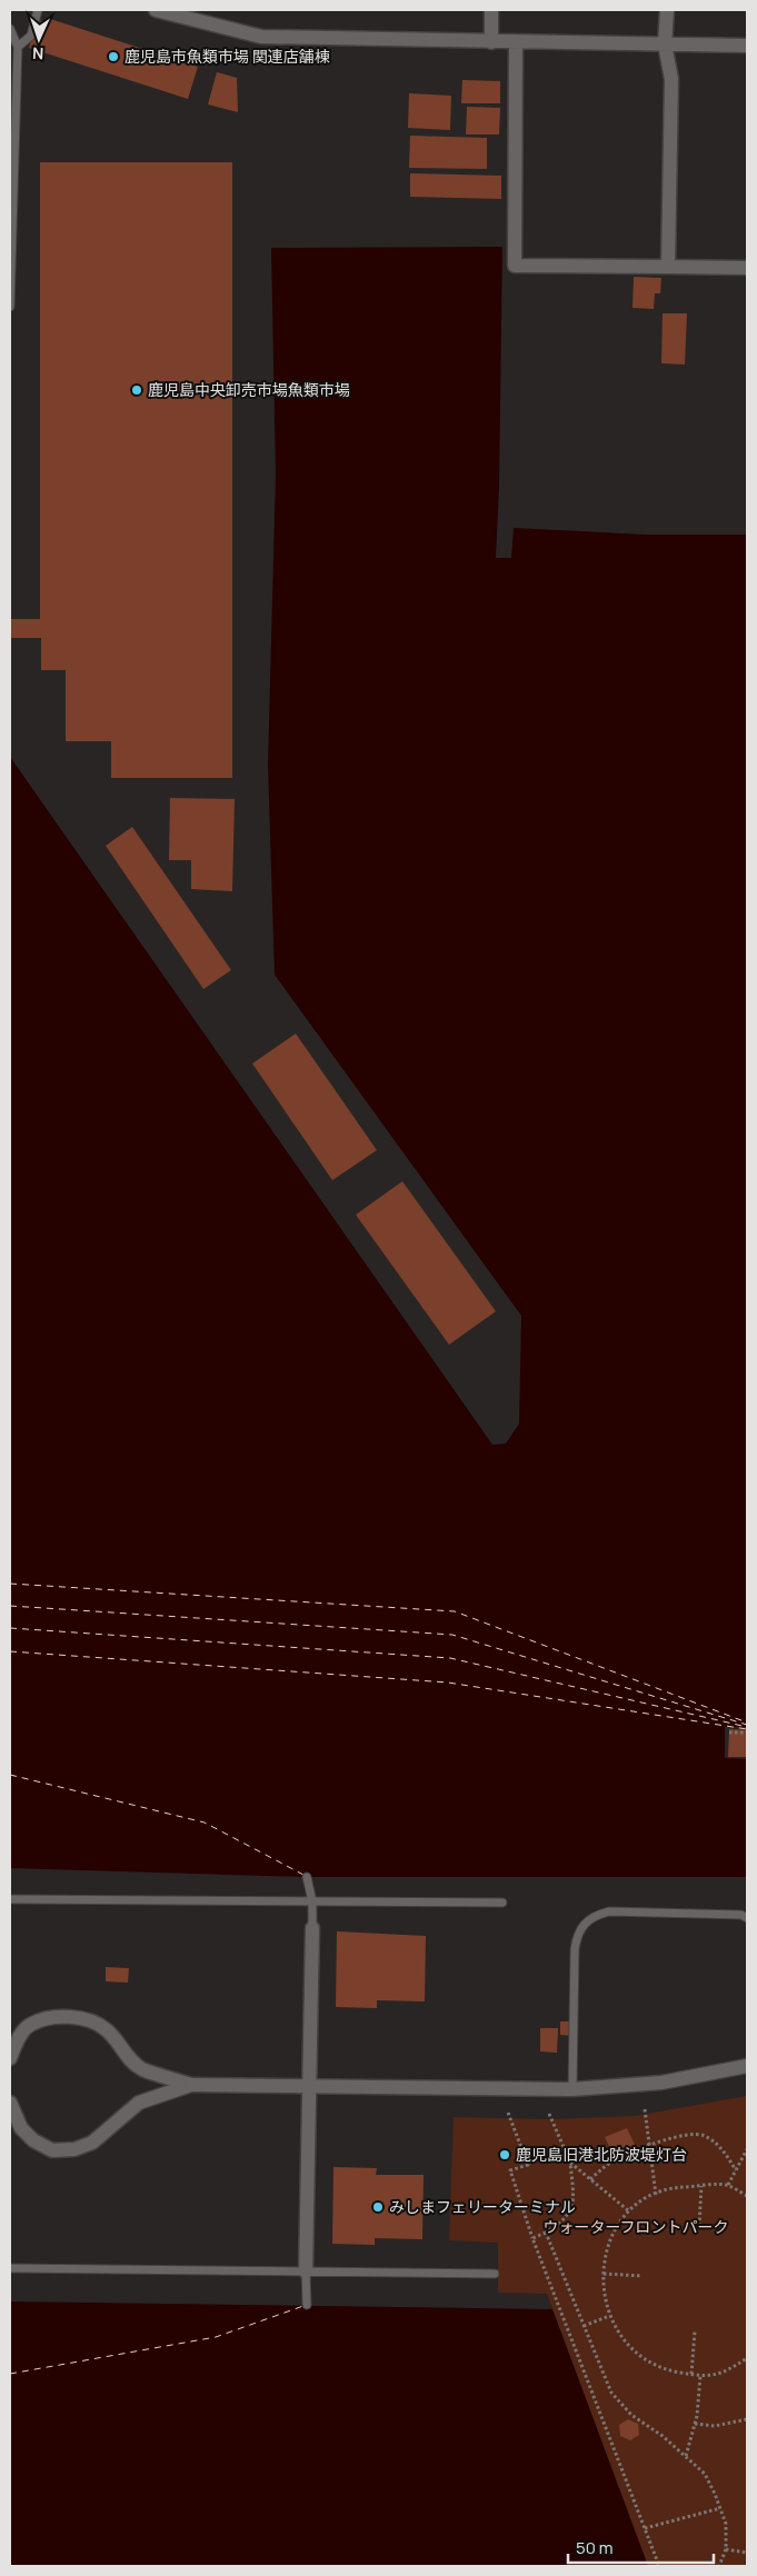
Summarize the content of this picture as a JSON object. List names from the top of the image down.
{
  "parks": ["ウォーターフロントパーク"],
  "places": [
    "鹿児島市魚類市場 関連店舗棟",
    "鹿児島中央卸売市場魚類市場",
    "鹿児島旧港北防波堤灯台",
    "みしまフェリーターミナル"
  ],
  "scale_bar": "50 m",
  "north": "bottom"
}
